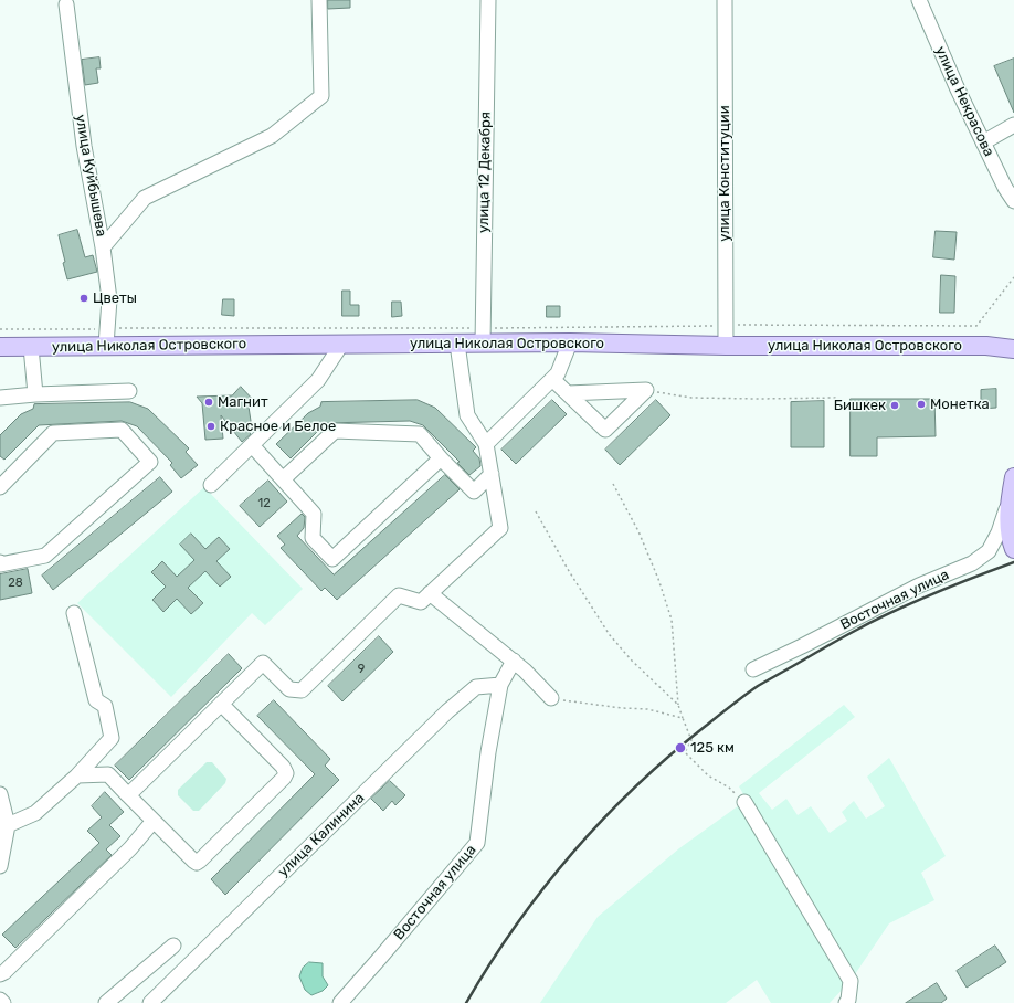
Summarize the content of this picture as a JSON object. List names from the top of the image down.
{
  "streets": {
    "main road": ["улица Николая Островского"],
    "street": [
      "улица Некрасова",
      "улица 12 Декабря",
      "улица Конституции",
      "улица Куйбышева",
      "Восточная улица",
      "улица Калинина"
    ]
  },
  "crossings": [
    ["улица 12 Декабря", "улица Николая Островского"],
    ["улица Конституции", "улица Николая Островского"],
    ["улица Куйбышева", "улица Николая Островского"],
    ["Восточная улица", "улица Калинина"]
  ],
  "places": [
    "Цветы",
    "Магнит",
    "Монетка",
    "Бишкек",
    "Красное и Белое",
    "125 км"
  ],
  "house_numbers": ["12", "28", "9"]
}
